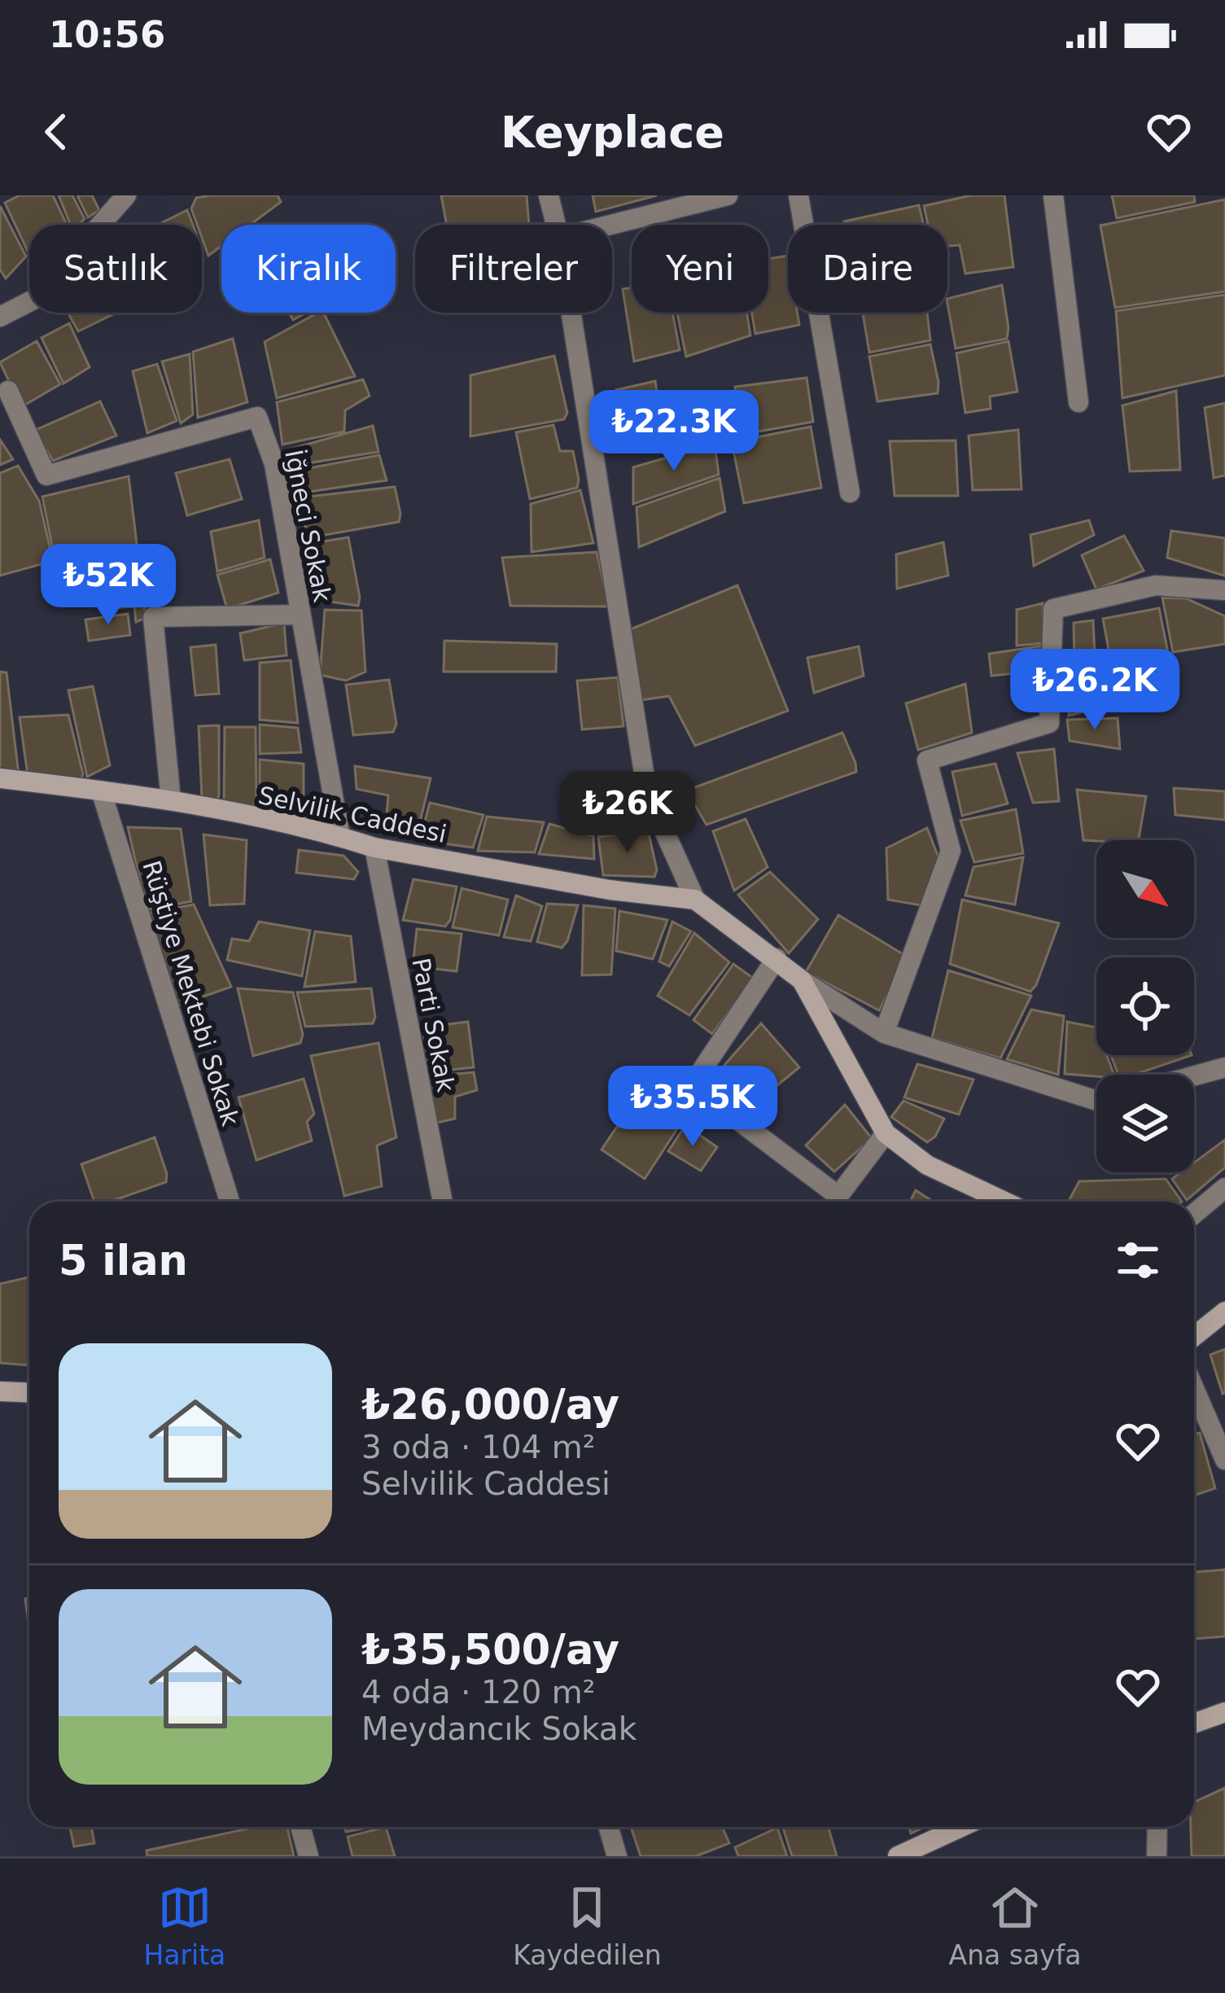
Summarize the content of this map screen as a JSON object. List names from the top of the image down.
{
  "streets": {
    "street": [
      "İğneci Sokak",
      "Selvilik Caddesi",
      "Rüştiye Mektebi Sokak",
      "Parti Sokak"
    ]
  },
  "crossings": [
    ["İğneci Sokak", "Selvilik Caddesi"],
    ["Selvilik Caddesi", "Rüştiye Mektebi Sokak"],
    ["Selvilik Caddesi", "Parti Sokak"]
  ],
  "north": "bottom right",
  "page": {
    "status": "10:56",
    "header": "Keyplace",
    "chip": [
      "Satılık",
      "Kiralık",
      "Filtreler",
      "Yeni",
      "Daire"
    ],
    "price": [
      "₺22.3K",
      "₺52K",
      "₺26.2K",
      "₺26K",
      "₺35.5K"
    ],
    "heading": "5 ilan",
    "list": [
      {
        "name": "₺26,000/ay",
        "note": "3 oda · 104 m² · Selvilik Caddesi"
      },
      {
        "name": "₺35,500/ay",
        "note": "4 oda · 120 m² · Meydancık Sokak"
      }
    ],
    "tabs": ["Harita", "Kaydedilen", "Ana sayfa"]
  }
}
